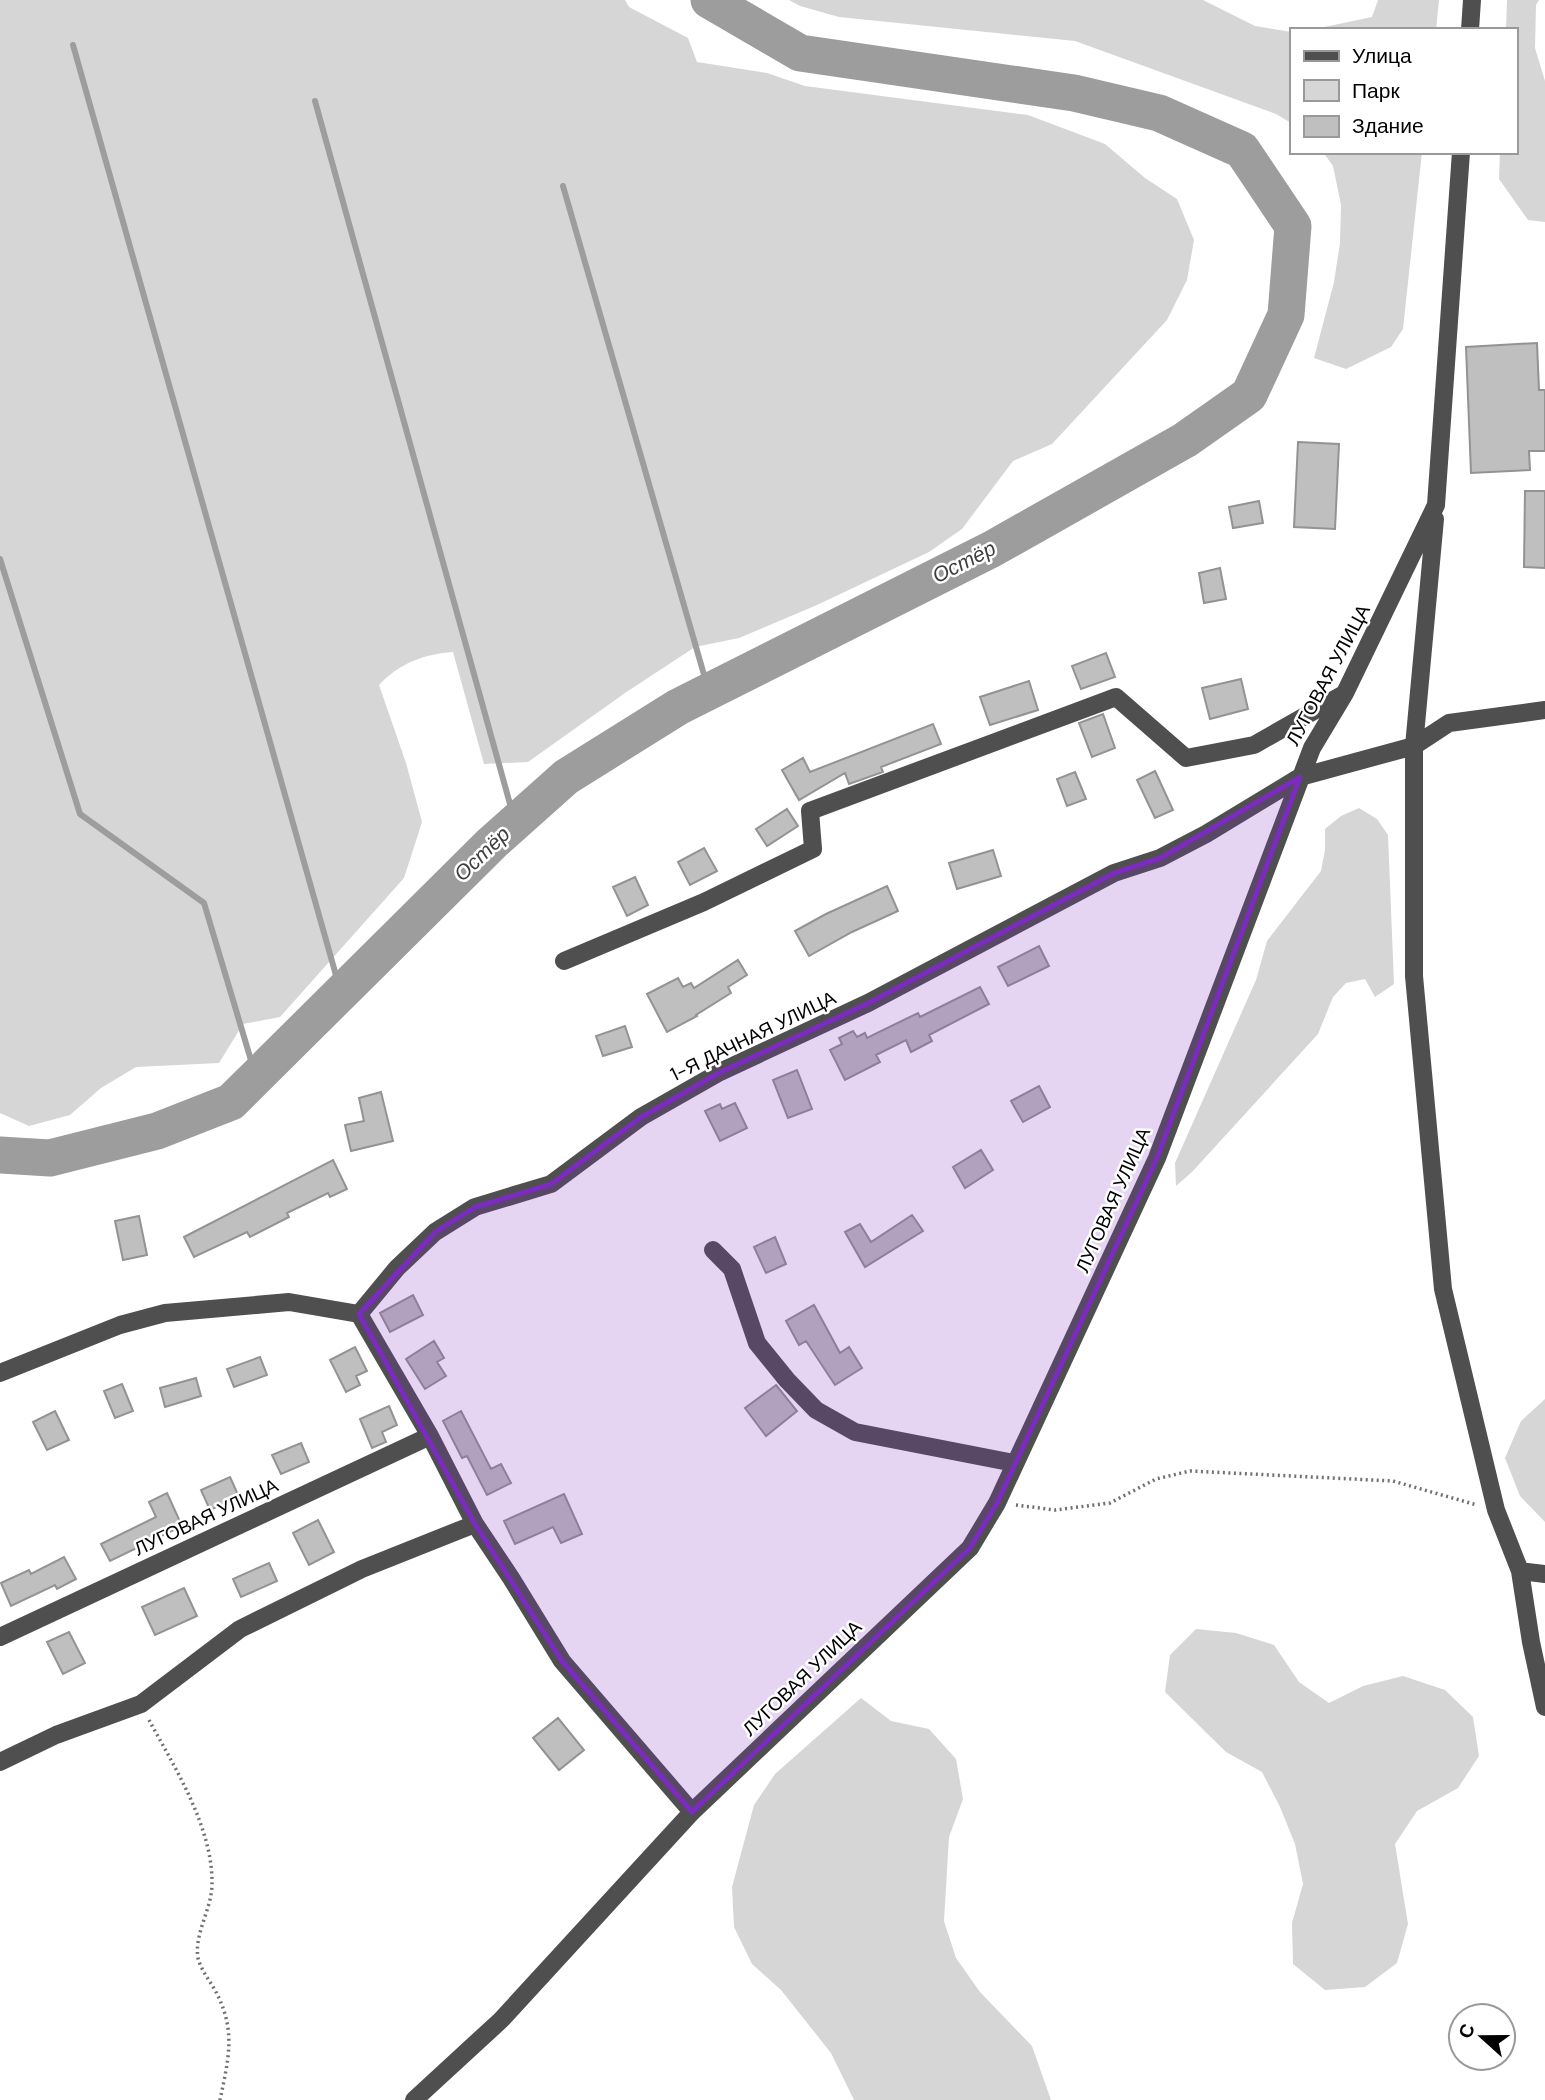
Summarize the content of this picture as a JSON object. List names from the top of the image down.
{
  "streets": {
    "street": ["ЛУГОВАЯ УЛИЦА", "1-Я ДАЧНАЯ УЛИЦА"]
  },
  "crossings": [
    ["ЛУГОВАЯ УЛИЦА", "1-Я ДАЧНАЯ УЛИЦА"]
  ],
  "water": ["Остёр"],
  "legend": ["Улица", "Парк", "Здание"],
  "north": "left"
}
